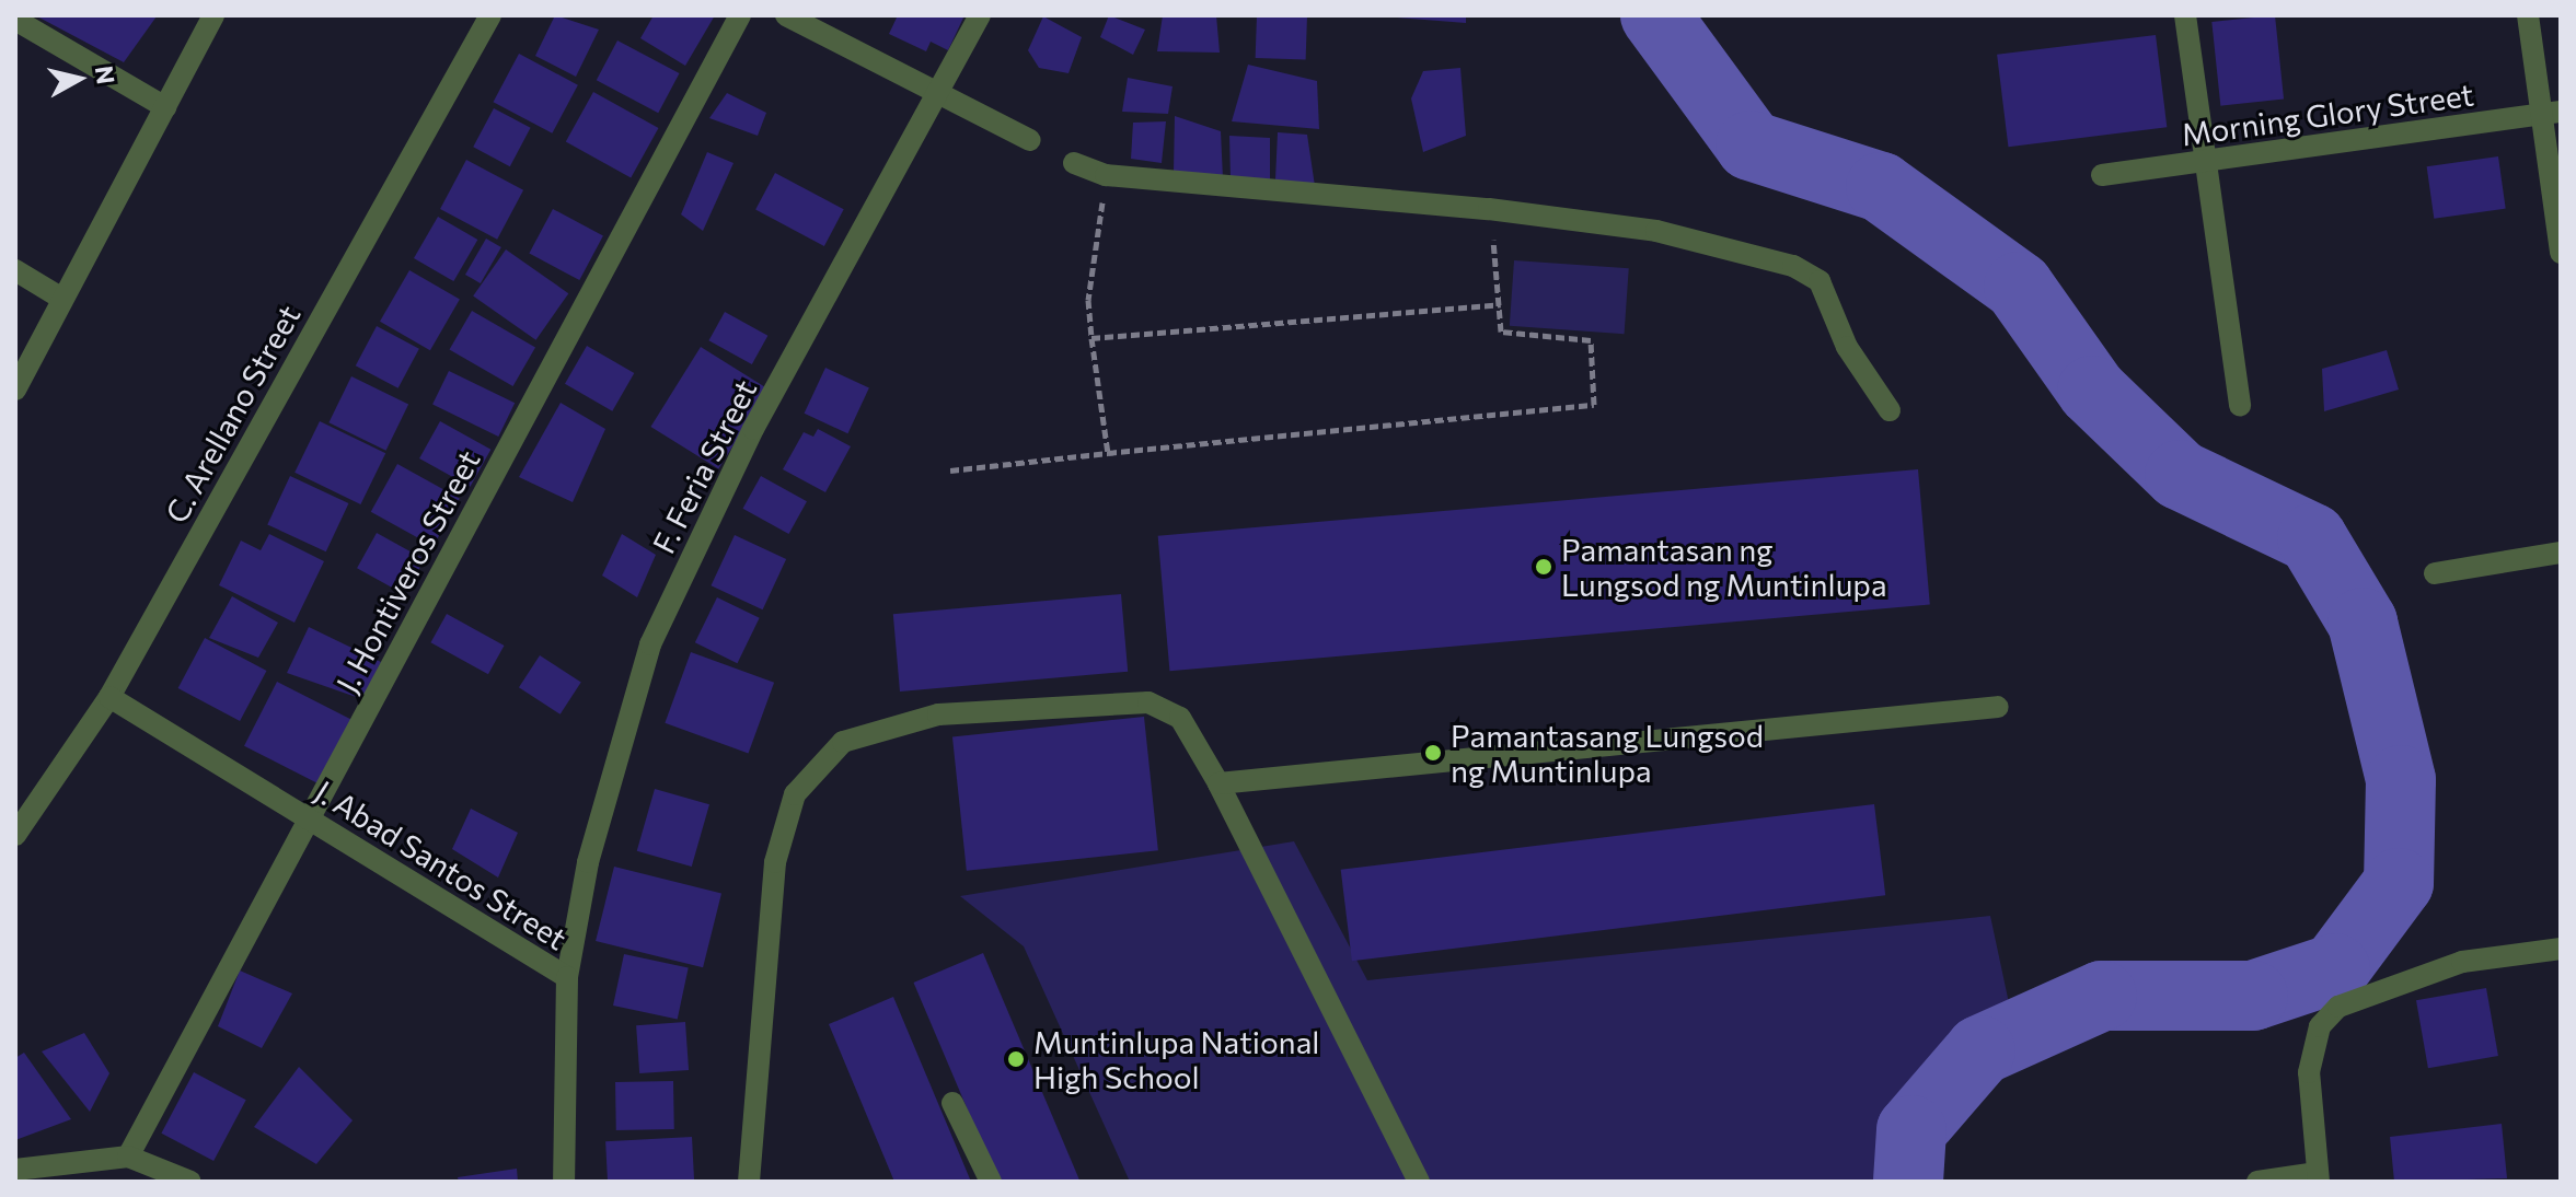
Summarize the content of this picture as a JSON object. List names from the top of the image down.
{
  "streets": {
    "street": [
      "Morning Glory Street",
      "C. Arellano Street",
      "F. Feria Street",
      "J. Hontiveros Street",
      "J. Abad Santos Street"
    ]
  },
  "crossings": [
    ["C. Arellano Street", "J. Abad Santos Street"],
    ["F. Feria Street", "J. Abad Santos Street"],
    ["J. Hontiveros Street", "J. Abad Santos Street"]
  ],
  "places": ["Pamantasan ng Lungsod ng Muntinlupa", "Pamantasang Lungsod ng Muntinlupa", "Muntinlupa National High School"],
  "north": "right"
}
